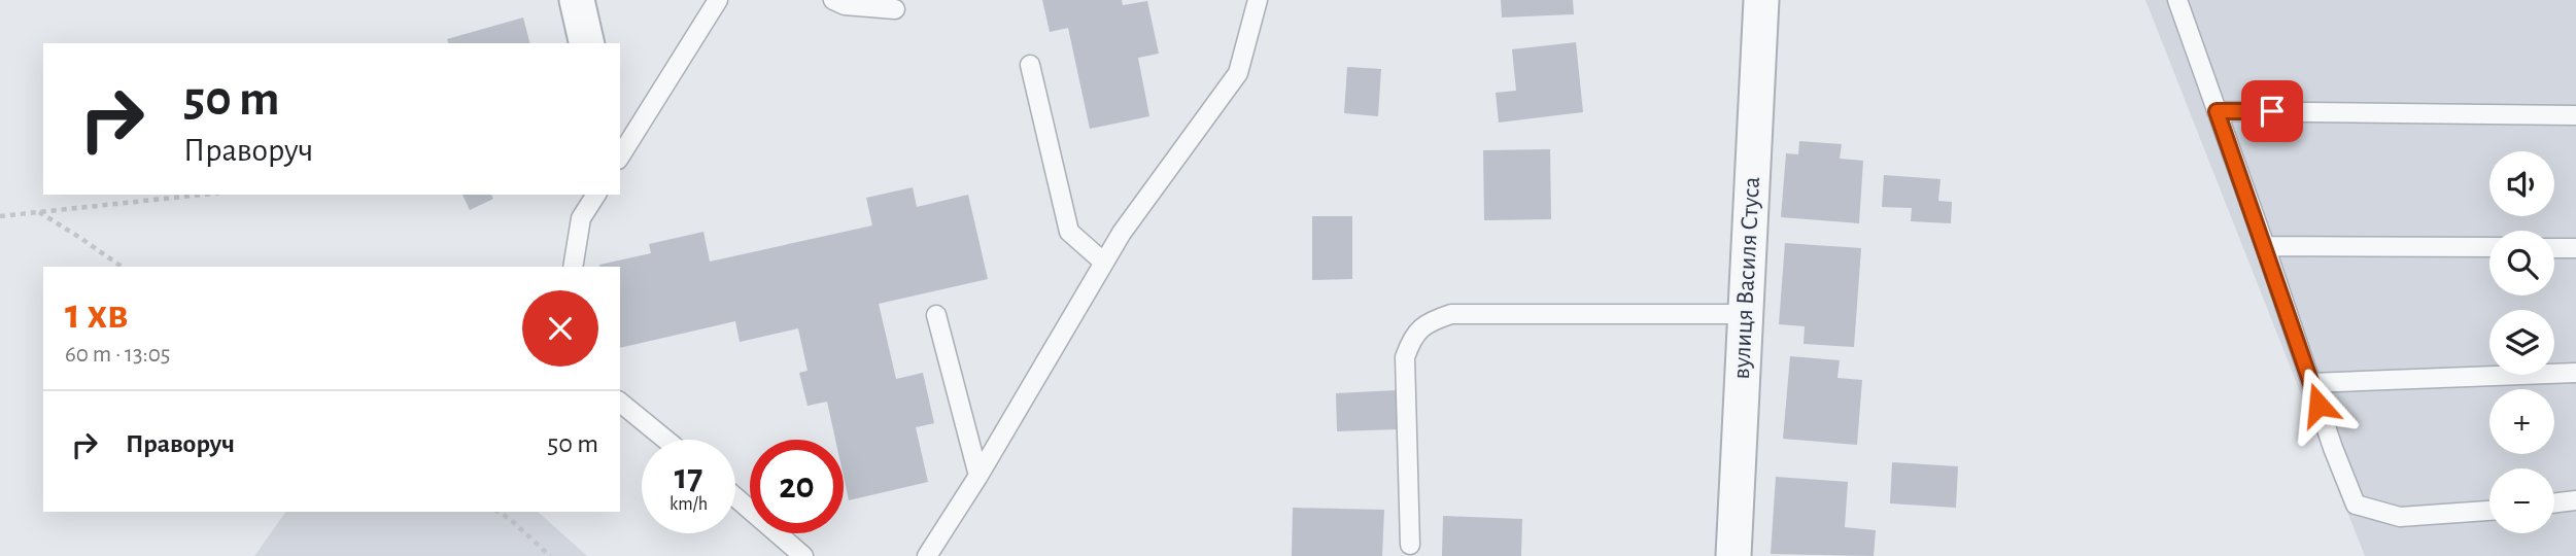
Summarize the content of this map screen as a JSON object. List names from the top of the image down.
{
  "streets": {
    "street": ["вулиця Василя Стуса"]
  },
  "page": {
    "turn": ["50 m", "Праворуч"],
    "map_buttons": ["+", "−"],
    "heading": ["1 хв", "60 m · 13:05"],
    "list": [
      {
        "name": "Праворуч",
        "value": "50 m"
      }
    ],
    "speed": "17 km/h",
    "limit": "20"
  }
}
